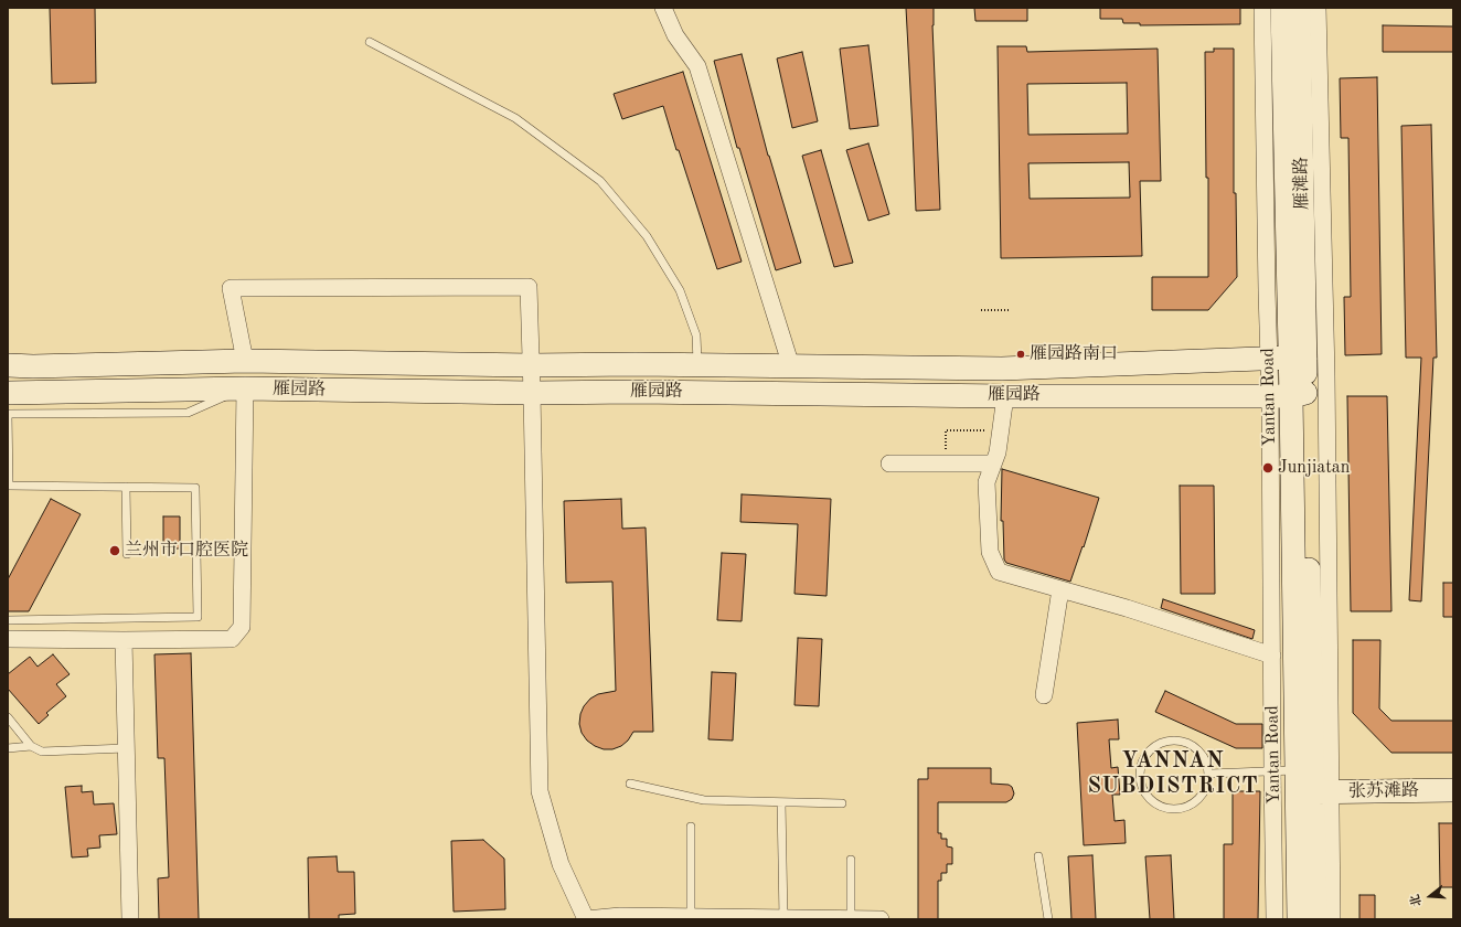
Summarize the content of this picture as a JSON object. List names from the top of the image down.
{
  "streets": {
    "main road": [
      "雁滩路",
      "雁园路",
      "Yantan Road",
      "张苏滩路"
    ]
  },
  "crossings": [
    ["雁滩路", "雁园路"],
    ["雁滩路", "Yantan Road"],
    ["雁园路", "Yantan Road"],
    ["Yantan Road", "张苏滩路"]
  ],
  "districts": ["YANNAN SUBDISTRICT"],
  "places": ["雁园路南口", "Junjiatan", "兰州市口腔医院"],
  "north": "left"
}
